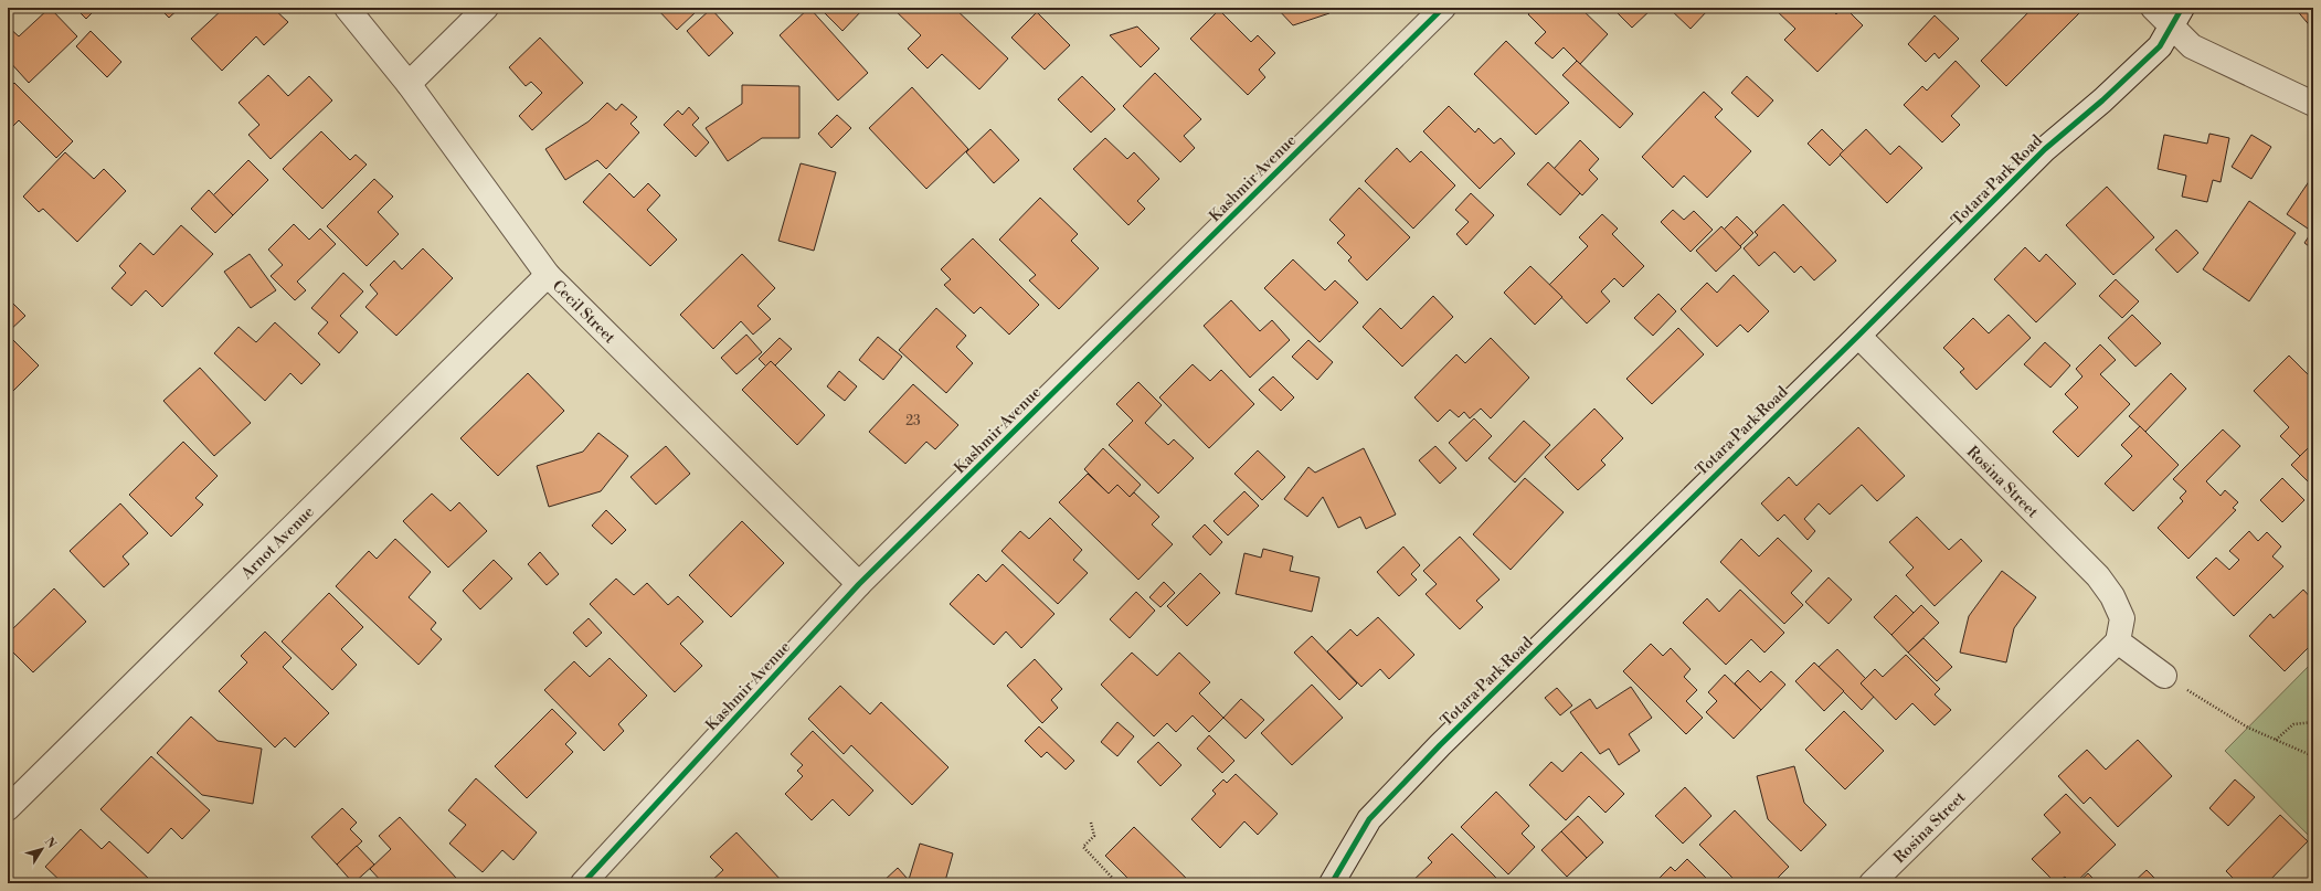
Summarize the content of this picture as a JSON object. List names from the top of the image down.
{
  "streets": {
    "street": [
      "Kashmir Avenue",
      "Totara Park Road",
      "Cecil Street",
      "Rosina Street",
      "Arnot Avenue"
    ]
  },
  "crossings": [
    ["Kashmir Avenue", "Cecil Street"],
    ["Totara Park Road", "Rosina Street"],
    ["Cecil Street", "Arnot Avenue"]
  ],
  "house_numbers": ["23"],
  "north": "top right"
}
